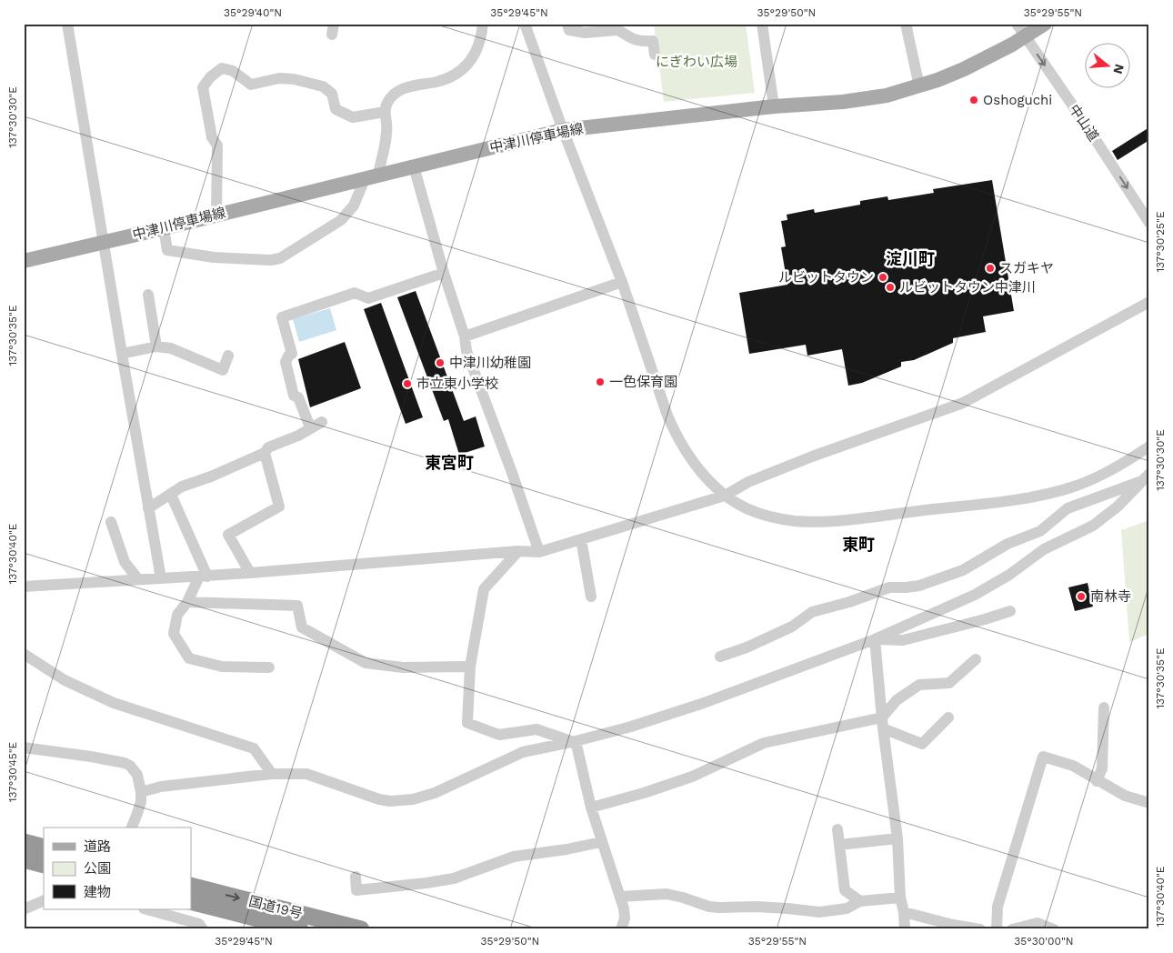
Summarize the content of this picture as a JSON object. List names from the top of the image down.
{
  "streets": {
    "highway": ["国道19号"],
    "main road": ["中津川停車場線"],
    "street": ["中山道"]
  },
  "crossings": [
    ["中山道", "中津川停車場線"]
  ],
  "one_way": ["中山道"],
  "districts": ["淀川町", "東宮町", "東町"],
  "parks": ["にぎわい広場"],
  "places": [
    "Oshoguchi",
    "スガキヤ",
    "ルビットタウン",
    "ルビットタウン中津川",
    "中津川幼稚園",
    "一色保育園",
    "市立東小学校",
    "南林寺"
  ],
  "legend": ["道路", "公園", "建物"],
  "north": "right",
  "coordinates": [
    "35°29'40\"N",
    "35°29'45\"N",
    "35°29'50\"N",
    "35°29'55\"N",
    "137°30'30\"E",
    "137°30'25\"E",
    "137°30'35\"E",
    "137°30'40\"E",
    "137°30'45\"E",
    "35°30'00\"N"
  ]
}
